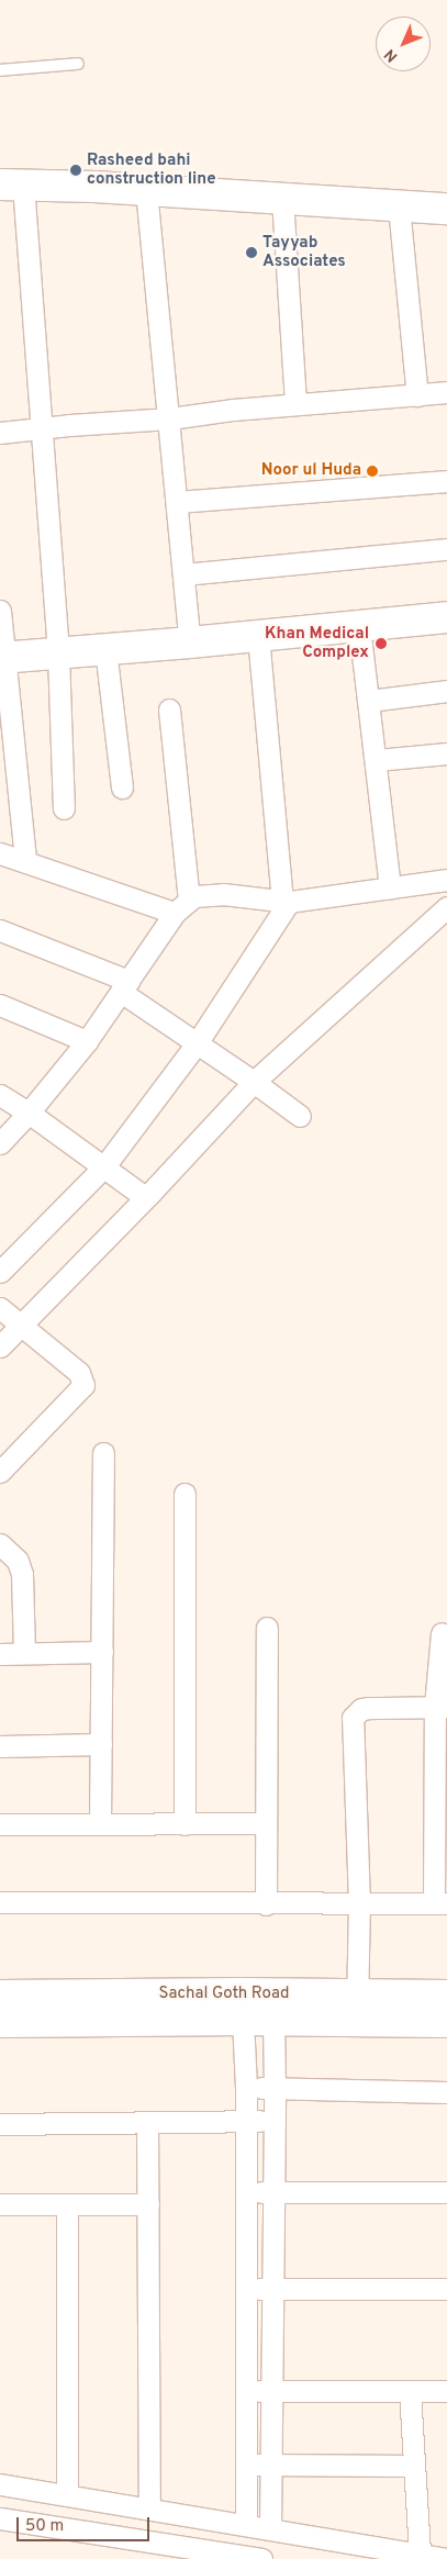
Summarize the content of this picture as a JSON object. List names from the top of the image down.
{
  "streets": {
    "street": ["Sachal Goth Road"]
  },
  "places": [
    "Rasheed bahi construction line",
    "Tayyab Associates",
    "Noor ul Huda",
    "Khan Medical Complex"
  ],
  "scale_bar": "50 m",
  "north": "bottom left"
}
